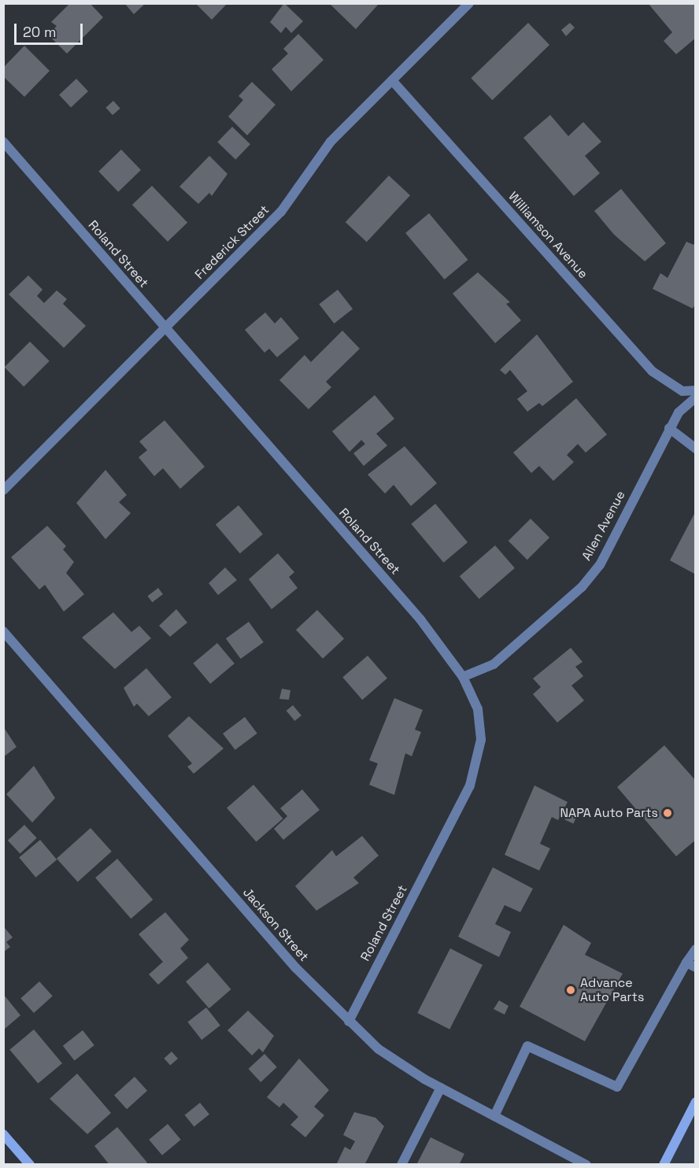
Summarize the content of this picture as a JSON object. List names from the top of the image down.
{
  "streets": {
    "street": [
      "Williamson Avenue",
      "Frederick Street",
      "Roland Street",
      "Allen Avenue",
      "Jackson Street"
    ]
  },
  "crossings": [
    ["Williamson Avenue", "Frederick Street"],
    ["Frederick Street", "Roland Street"],
    ["Roland Street", "Allen Avenue"],
    ["Roland Street", "Jackson Street"]
  ],
  "places": ["NAPA Auto Parts", "Advance Auto Parts"],
  "scale_bar": "20 m"
}
